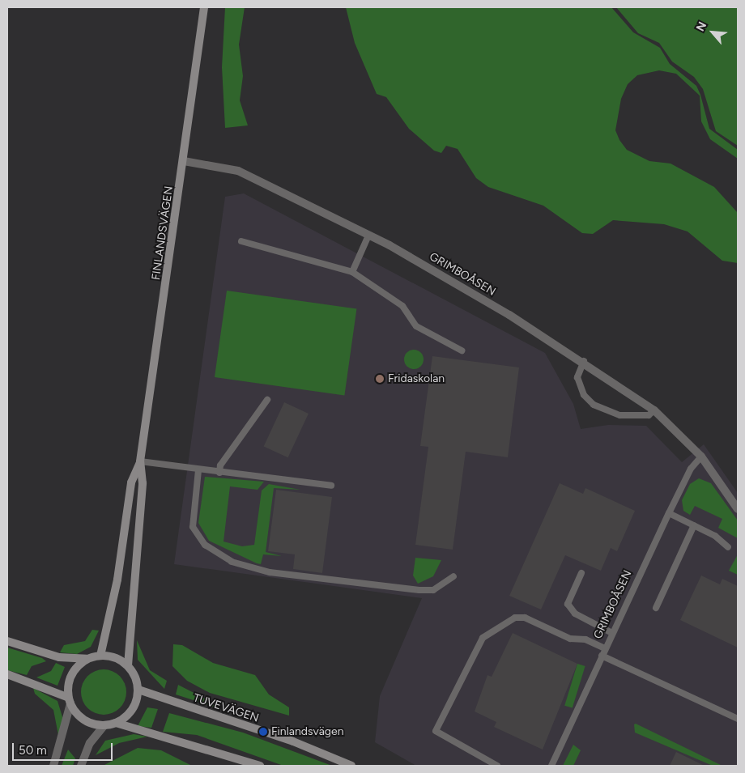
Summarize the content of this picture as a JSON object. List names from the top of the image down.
{
  "streets": {
    "street": ["FINLANDSVÄGEN", "GRIMBOÅSEN", "TUVEVÄGEN"]
  },
  "crossings": [
    ["FINLANDSVÄGEN", "GRIMBOÅSEN"],
    ["FINLANDSVÄGEN", "TUVEVÄGEN"]
  ],
  "places": ["Fridaskolan", "Finlandsvägen"],
  "scale_bar": "50 m",
  "north": "top left"
}
